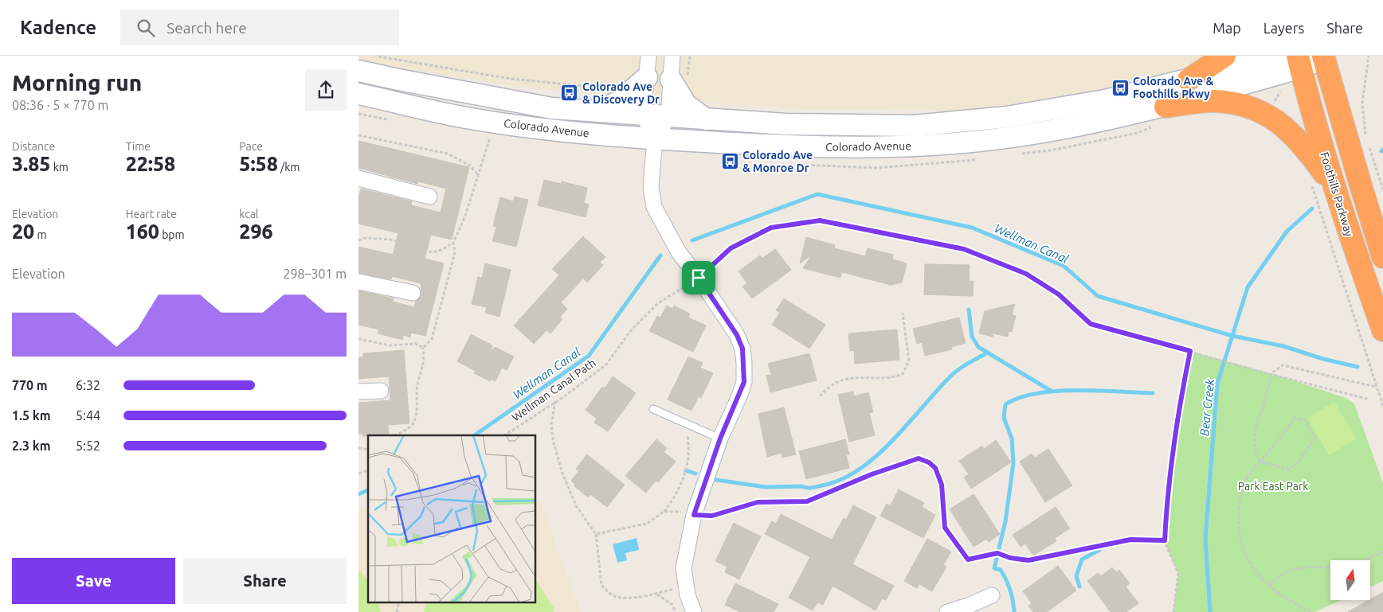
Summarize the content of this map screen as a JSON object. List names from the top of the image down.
{
  "streets": {
    "highway": ["Foothills Parkway"],
    "main road": ["Colorado Avenue"],
    "path": ["Wellman Canal Path"]
  },
  "crossings": [
    ["Colorado Avenue", "Foothills Parkway"]
  ],
  "water": ["Wellman Canal", "Bear Creek"],
  "parks": ["Park East Park"],
  "places": {
    "bus stop": ["Colorado Ave & Foothills Pkwy", "Colorado Ave & Discovery Dr", "Colorado Ave & Monroe Dr"]
  },
  "north": "top",
  "page": {
    "header": "Kadence",
    "search": "Search here",
    "nav": ["Map", "Layers", "Share"],
    "heading": ["Morning run", "08:36 · 5 × 770 m"],
    "stats": [
      ["Distance", "3.85 km"],
      ["Time", "22:58"],
      ["Pace", "5:58 /km"],
      ["Elevation", "20 m"],
      ["Heart rate", "160 bpm"],
      ["kcal", "296"]
    ],
    "chart": ["Elevation", "298–301 m"],
    "list": [
      {
        "name": "770 m",
        "note": "6:32"
      },
      {
        "name": "1.5 km",
        "note": "5:44"
      },
      {
        "name": "2.3 km",
        "note": "5:52"
      }
    ],
    "buttons": ["Save", "Share"]
  }
}
